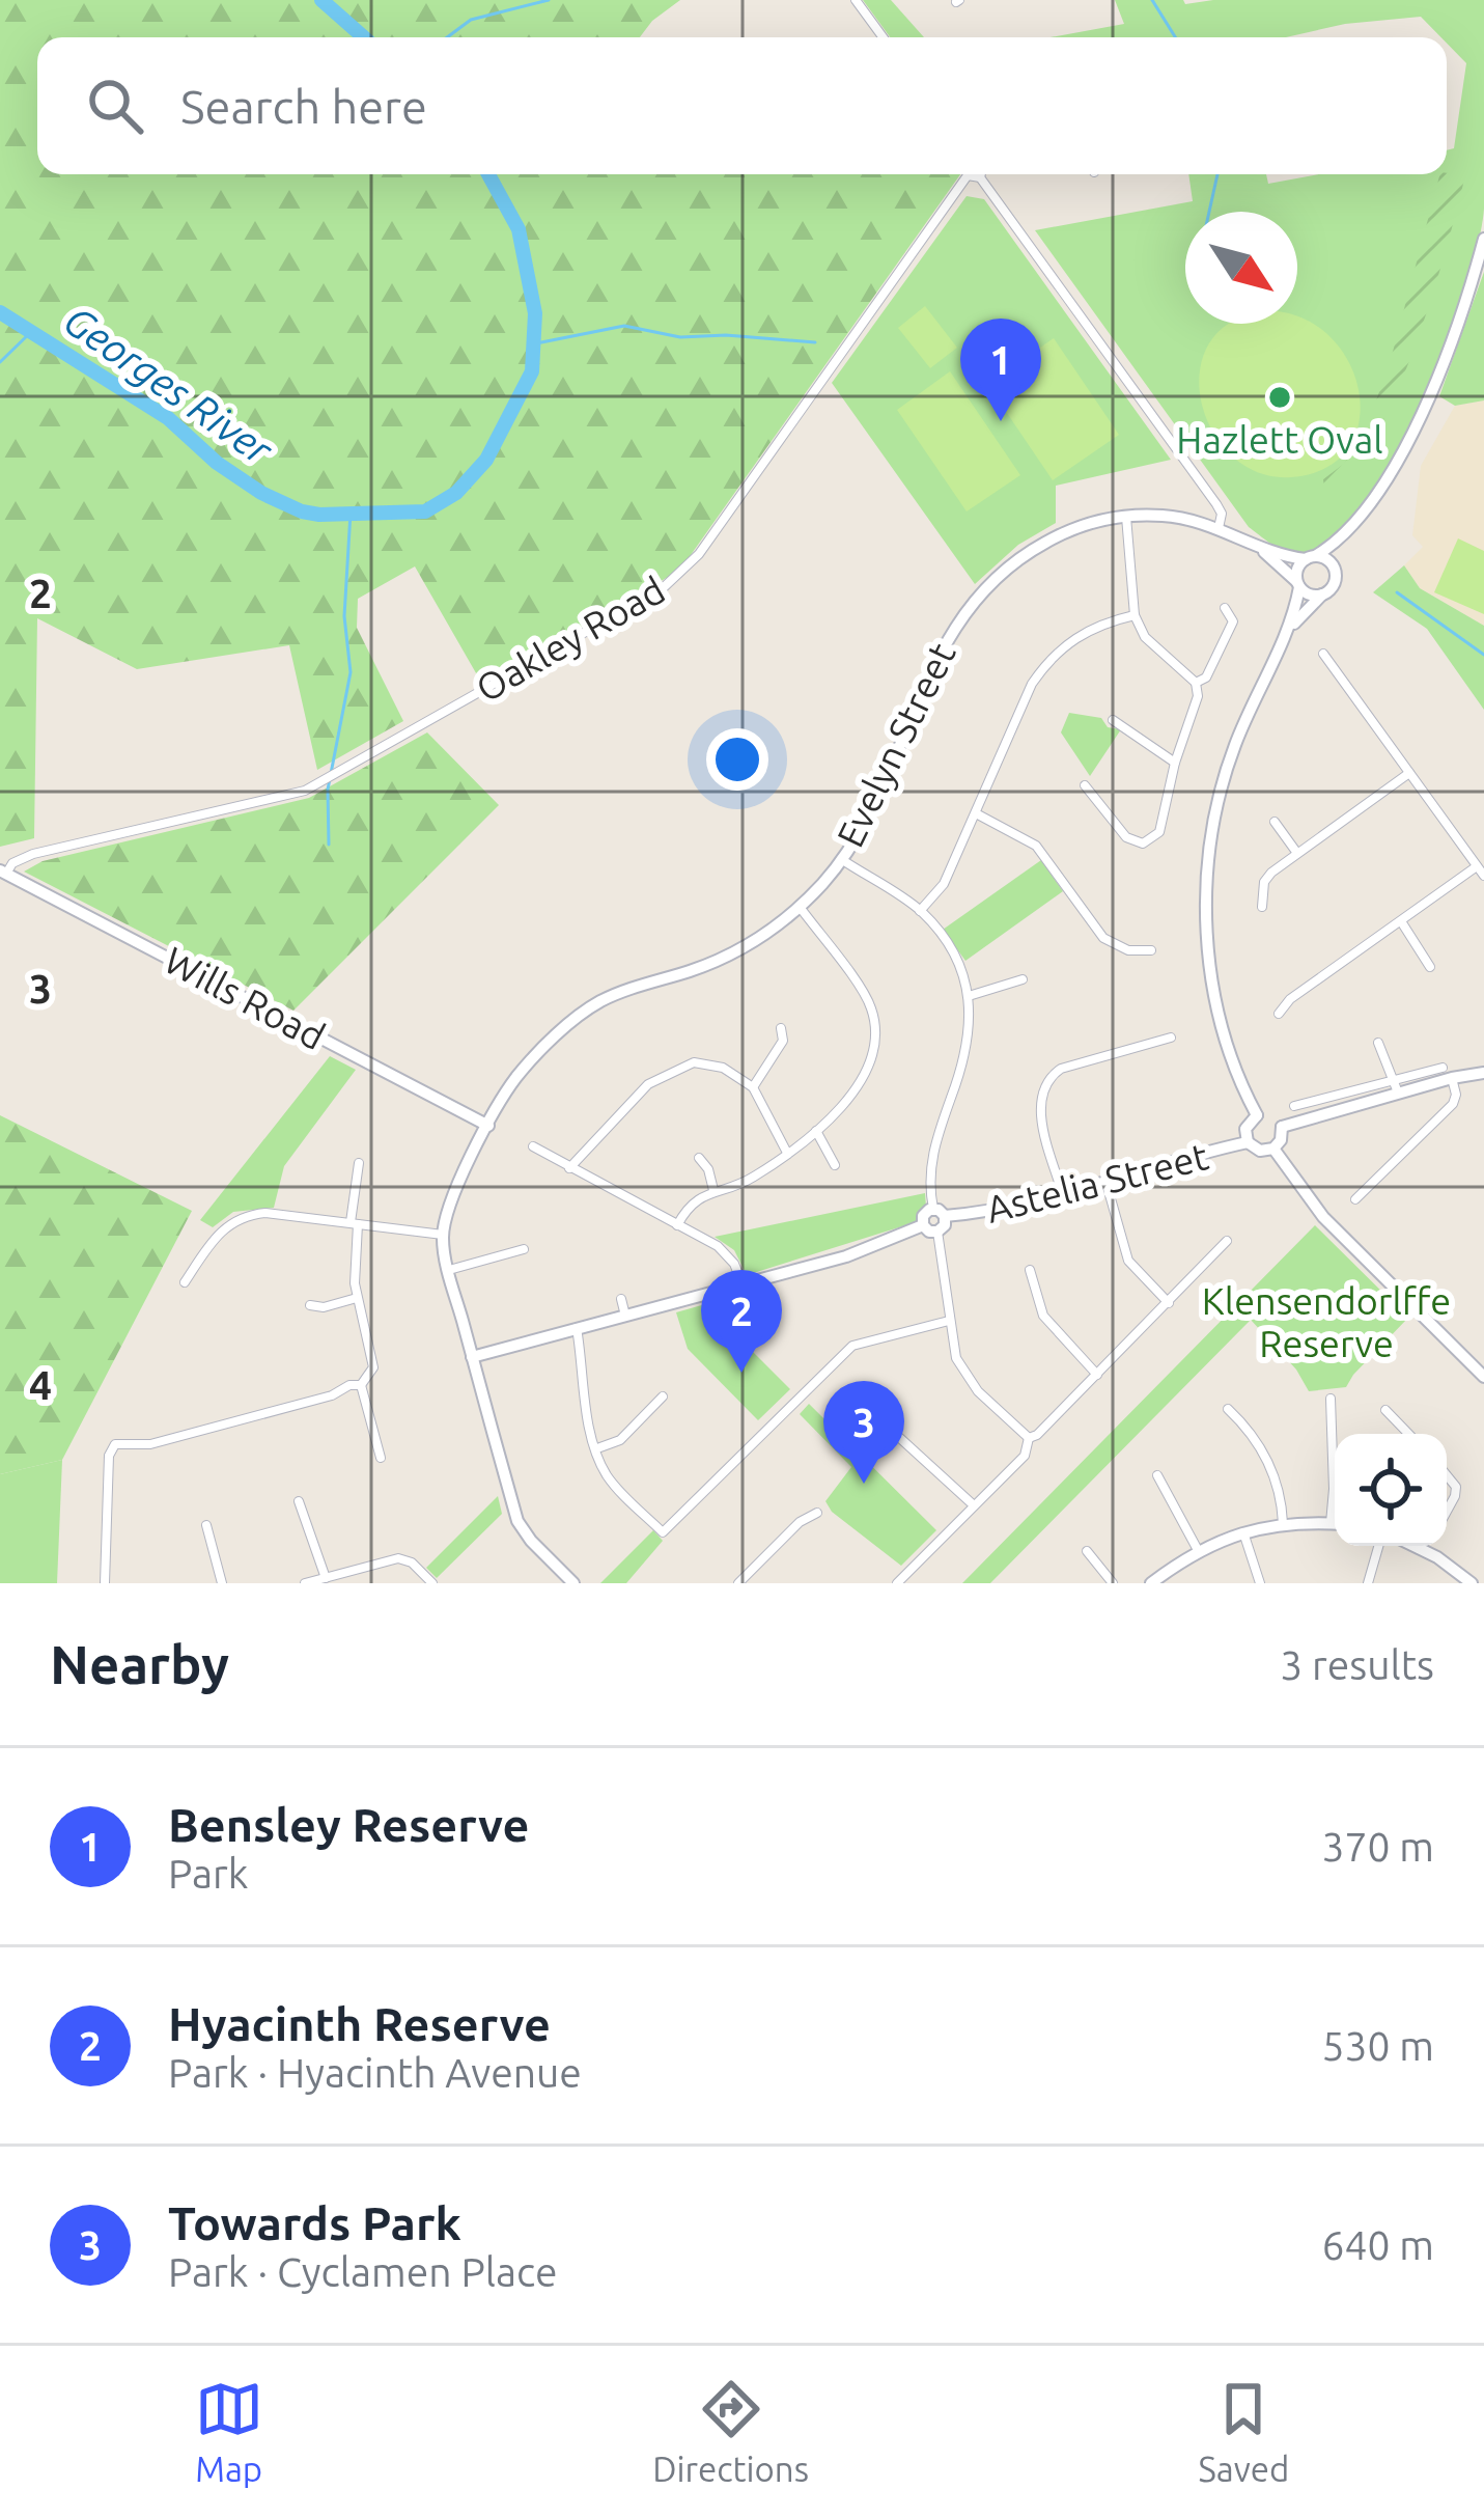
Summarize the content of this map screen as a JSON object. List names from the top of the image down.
{
  "streets": {
    "street": [
      "Oakley Road",
      "Evelyn Street",
      "Wills Road",
      "Astelia Street"
    ]
  },
  "crossings": [
    ["Oakley Road", "Wills Road"],
    ["Evelyn Street", "Wills Road"]
  ],
  "water": ["Georges River"],
  "parks": ["Klensendorlffe Reserve"],
  "places": ["Hazlett Oval"],
  "north": "bottom right",
  "page": {
    "search": "Search here",
    "pins": ["1", "2", "3"],
    "heading": ["Nearby", "3 results"],
    "list": [
      {
        "mark": "1",
        "name": "Bensley Reserve",
        "note": "Park",
        "value": "370 m"
      },
      {
        "mark": "2",
        "name": "Hyacinth Reserve",
        "note": "Park · Hyacinth Avenue",
        "value": "530 m"
      },
      {
        "mark": "3",
        "name": "Towards Park",
        "note": "Park · Cyclamen Place",
        "value": "640 m"
      }
    ],
    "nav": ["Map", "Directions", "Saved"]
  },
  "grid": {
    "rows": ["2", "3", "4"]
  }
}
